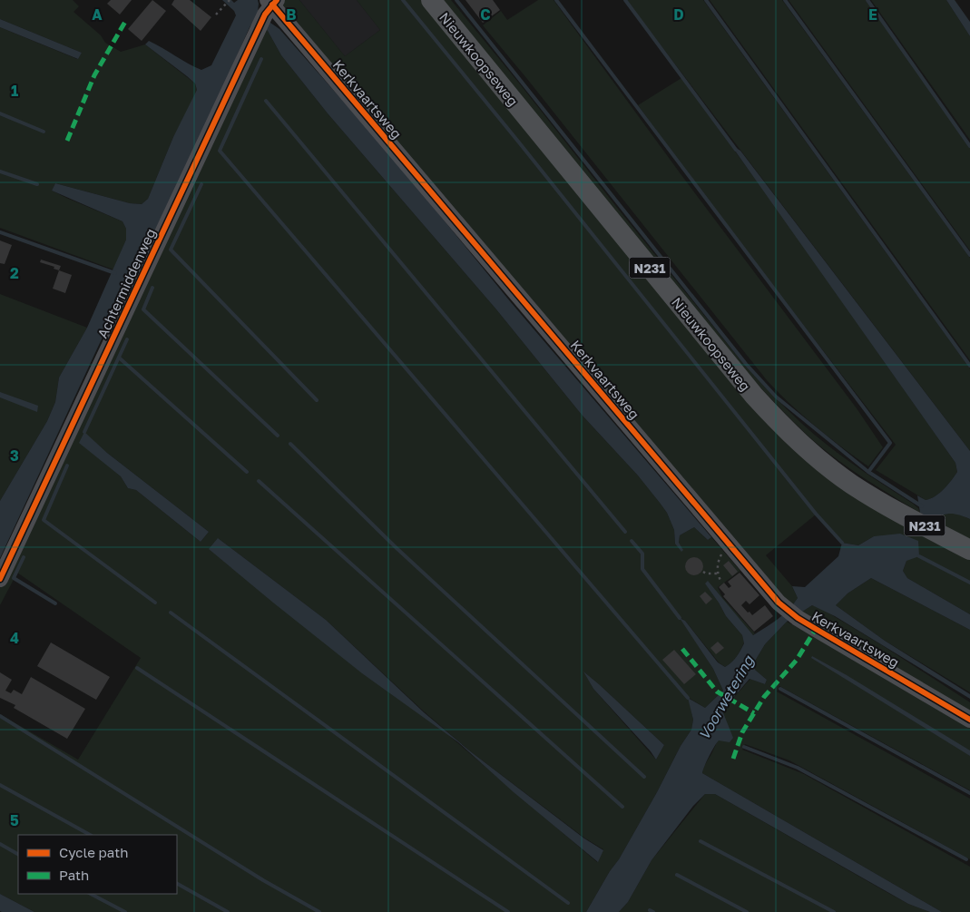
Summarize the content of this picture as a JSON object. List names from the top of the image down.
{
  "streets": {
    "main road": ["Nieuwkoopseweg", "N231"],
    "street": ["Kerkvaartsweg", "Achtermiddenweg"]
  },
  "crossings": [
    ["Kerkvaartsweg", "Achtermiddenweg"]
  ],
  "water": ["Voorwetering"],
  "legend": ["Cycle path", "Path"],
  "grid": {
    "columns": [
      "A",
      "B",
      "C",
      "D",
      "E"
    ],
    "rows": [
      "1",
      "2",
      "3",
      "4",
      "5"
    ]
  }
}
